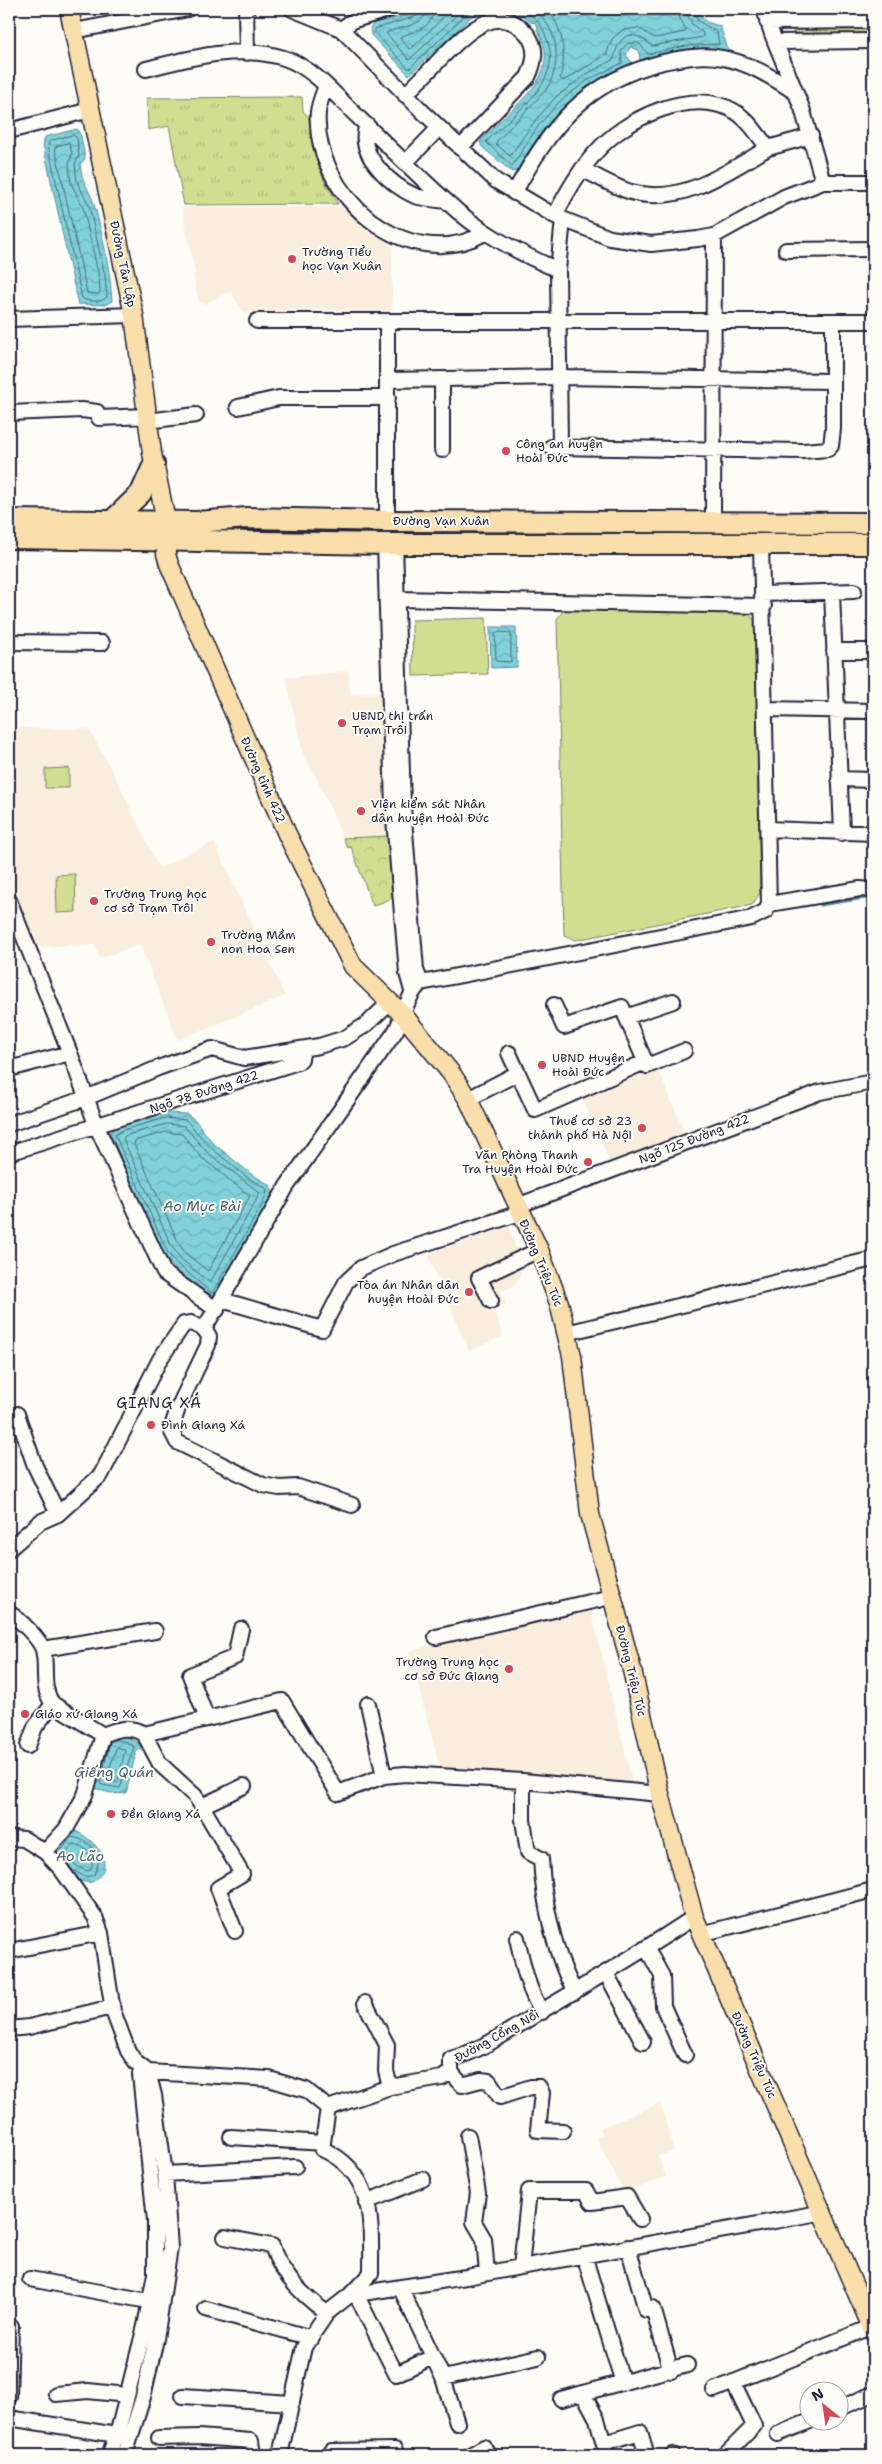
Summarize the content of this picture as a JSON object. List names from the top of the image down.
{
  "streets": {
    "highway": ["Đường Vạn Xuân"],
    "main road": ["Đường Tân Lập", "Đường tỉnh 422", "Đường Triệu Túc"],
    "street": ["Ngõ 78 Đường 422", "Ngõ 125 Đường 422", "Đường Cổng Nổi"]
  },
  "crossings": [
    ["Đường Tân Lập", "Đường Vạn Xuân"],
    ["Đường Tân Lập", "Đường tỉnh 422"],
    ["Đường Vạn Xuân", "Đường tỉnh 422"],
    ["Đường tỉnh 422", "Đường Triệu Túc"],
    ["Ngõ 125 Đường 422", "Đường Triệu Túc"],
    ["Đường Triệu Túc", "Đường Cổng Nổi"]
  ],
  "districts": ["GIANG XÁ"],
  "water": ["Ao Mục Bài", "Giếng Quán", "Ao Lão"],
  "places": [
    "Trường Tiểu học Vạn Xuân",
    "Công an huyện Hoài Đức",
    "UBND thị trấn Trạm Trôi",
    "Viện kiểm sát Nhân dân huyện Hoài Đức",
    "Trường Trung học cơ sở Trạm Trôi",
    "Trường Mầm non Hoa Sen",
    "UBND Huyện Hoài Đức",
    "Thuế cơ sở 23 thành phố Hà Nội",
    "Văn Phòng Thanh Tra Huyện Hoài Đức",
    "Tòa án Nhân dân huyện Hoài Đức",
    "Đình Giang Xá",
    "Trường Trung học cơ sở Đức Giang",
    "Giáo xứ Giang Xá",
    "Đền Giang Xá"
  ],
  "north": "top left"
}
